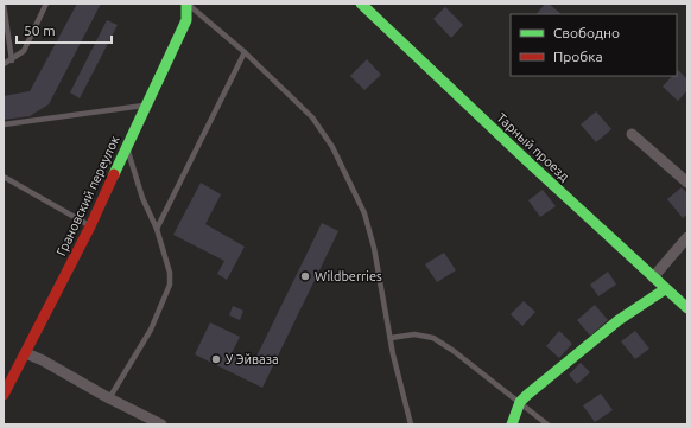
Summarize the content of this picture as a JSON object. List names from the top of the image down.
{
  "streets": {
    "street": ["Тарный проезд", "Грановский переулок"]
  },
  "places": ["Wildberries", "У Эйваза"],
  "legend": ["Свободно", "Пробка"],
  "scale_bar": "50 m"
}
